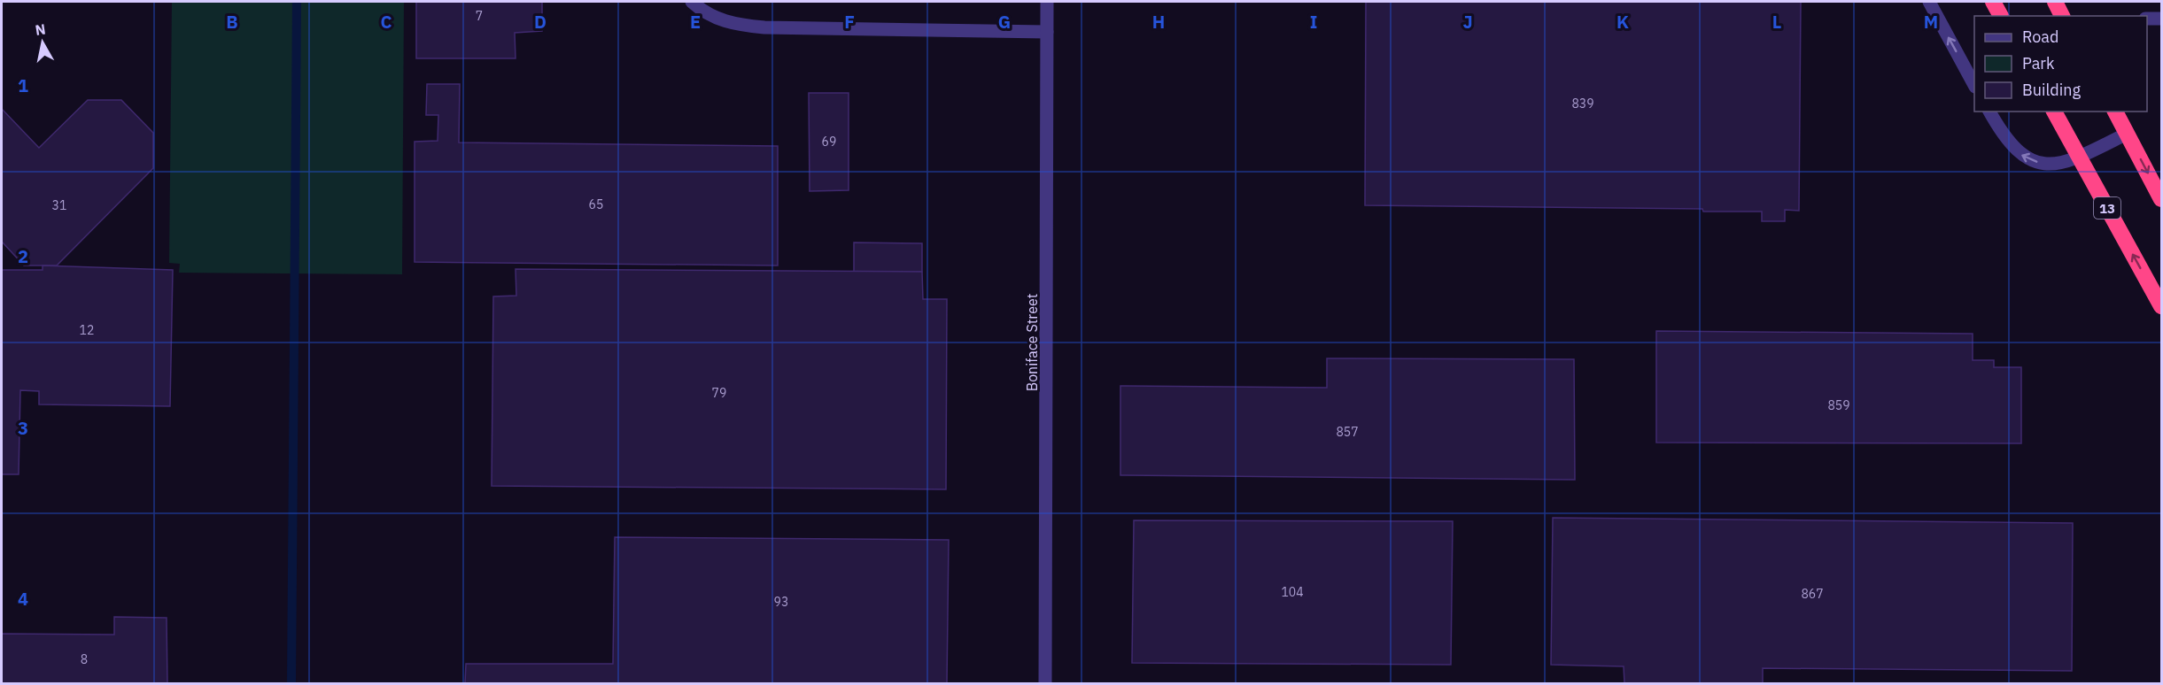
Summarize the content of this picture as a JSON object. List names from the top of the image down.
{
  "streets": {
    "highway": ["13"],
    "street": ["Boniface Street"]
  },
  "house_numbers": [
    "7",
    "839",
    "69",
    "65",
    "31",
    "12",
    "79",
    "859",
    "857",
    "104",
    "867",
    "93",
    "8"
  ],
  "legend": ["Road", "Park", "Building"],
  "north": "top",
  "grid": {
    "columns": [
      "B",
      "C",
      "D",
      "E",
      "F",
      "G",
      "H",
      "I",
      "J",
      "K",
      "L",
      "M"
    ],
    "rows": [
      "1",
      "2",
      "3",
      "4"
    ]
  }
}
